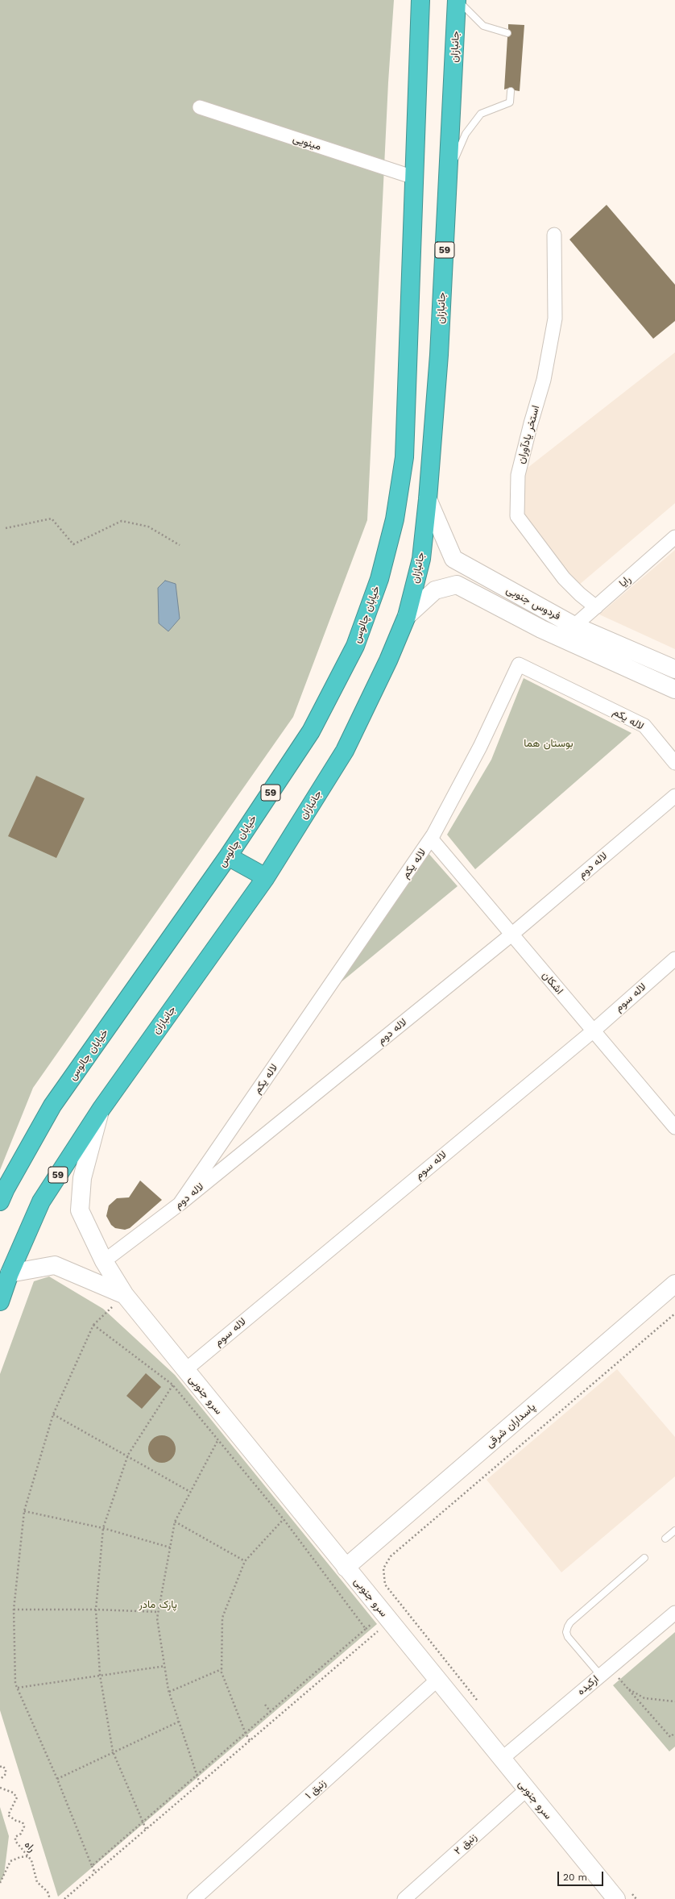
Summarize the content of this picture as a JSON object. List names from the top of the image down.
{
  "streets": {
    "highway": ["جانبازان", "59", "خیابان چالوس"],
    "street": [
      "مینویی",
      "استخر یادآوران",
      "رایا",
      "فردوس جنوبی",
      "لاله یکم",
      "لاله دوم",
      "اشکان",
      "لاله سوم",
      "سرو جنوبی",
      "پاسداران شرقی",
      "ارکیده",
      "زنبق ۱",
      "زنبق ۲"
    ],
    "path": ["راه"]
  },
  "crossings": [
    ["جانبازان", "59"],
    ["جانبازان", "فردوس جنوبی"],
    ["جانبازان", "سرو جنوبی"],
    ["مینویی", "59"],
    ["مینویی", "خیابان چالوس"],
    ["59", "خیابان چالوس"],
    ["59", "سرو جنوبی"],
    ["استخر یادآوران", "رایا"],
    ["رایا", "فردوس جنوبی"],
    ["لاله یکم", "لاله دوم"],
    ["لاله یکم", "اشکان"],
    ["لاله دوم", "اشکان"],
    ["لاله دوم", "سرو جنوبی"],
    ["اشکان", "لاله سوم"],
    ["لاله سوم", "سرو جنوبی"],
    ["سرو جنوبی", "پاسداران شرقی"],
    ["سرو جنوبی", "ارکیده"],
    ["سرو جنوبی", "زنبق ۱"],
    ["سرو جنوبی", "زنبق ۲"]
  ],
  "parks": ["بوستان هما", "پارک مادر"],
  "scale_bar": "20 m"
}
